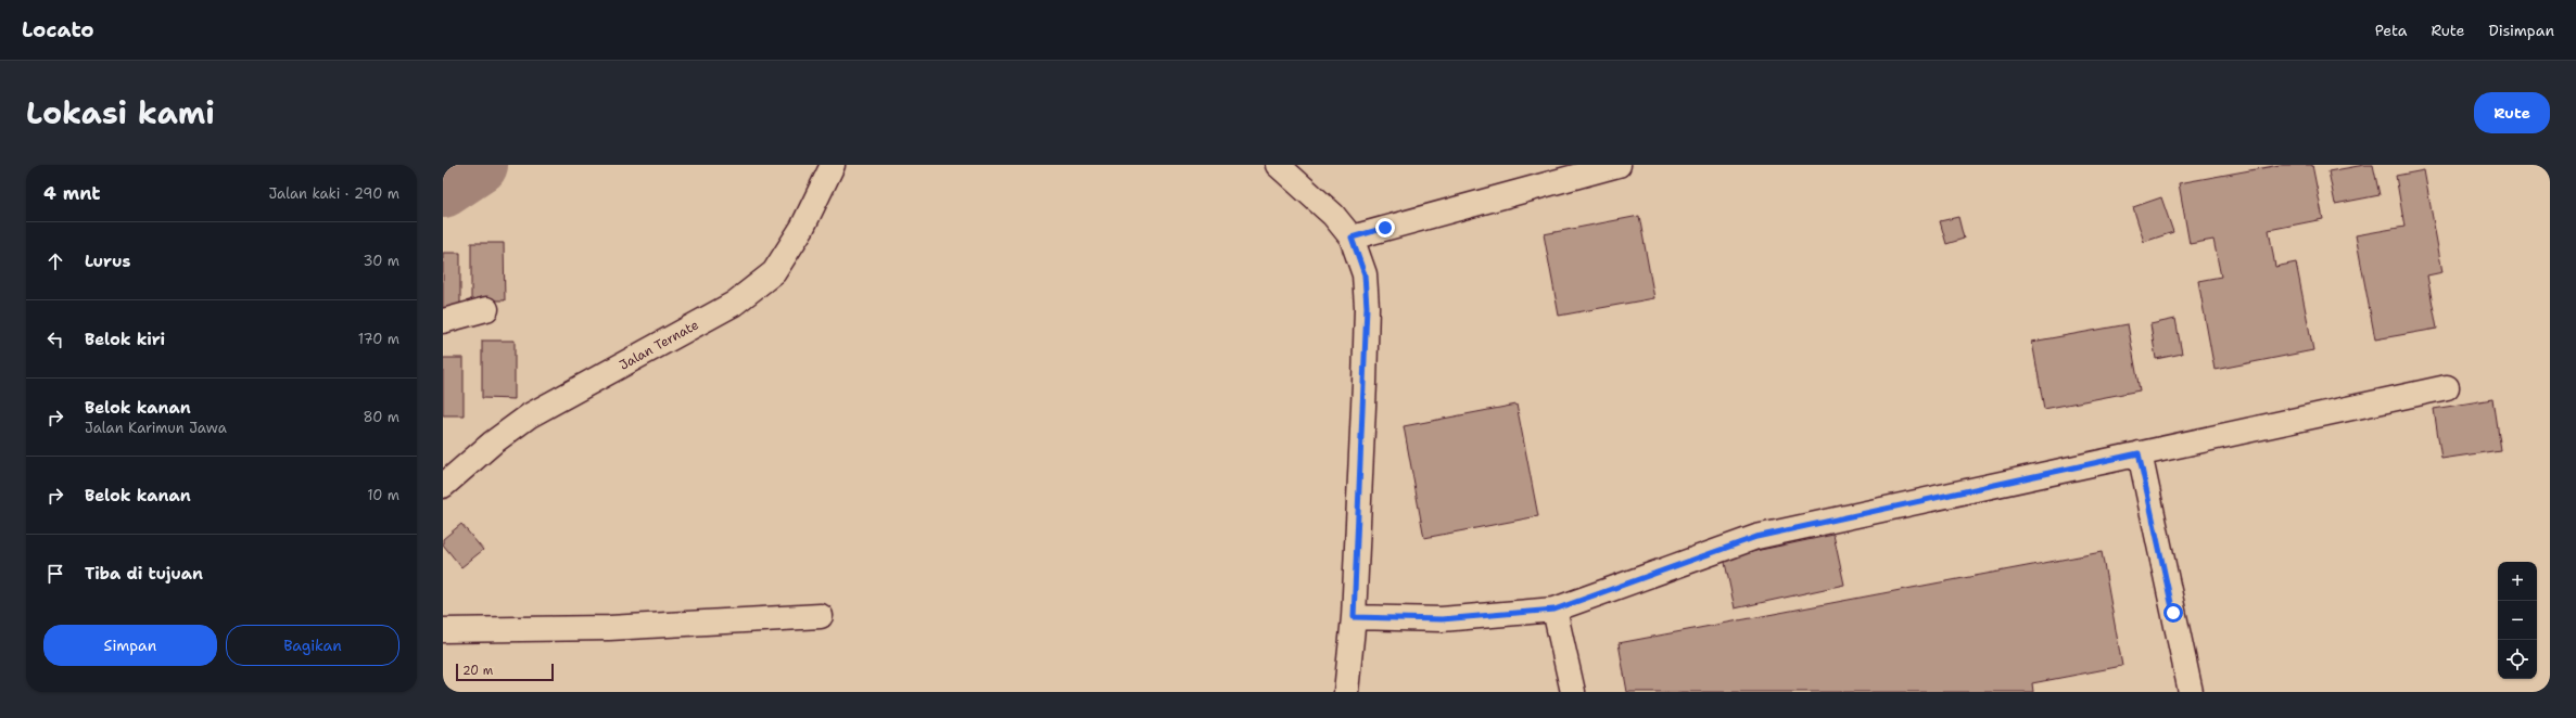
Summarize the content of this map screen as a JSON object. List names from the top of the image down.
{
  "streets": {
    "street": ["Jalan Ternate"]
  },
  "scale_bar": "20 m",
  "page": {
    "header": "Locato",
    "nav": ["Peta", "Rute", "Disimpan"],
    "title": "Lokasi kami",
    "buttons": [
      "Rute",
      ["Simpan", "Bagikan"]
    ],
    "heading": ["4 mnt", "Jalan kaki · 290 m"],
    "list": [
      ["Lurus", "30 m"],
      ["Belok kiri", "170 m"],
      ["Belok kanan", "Jalan Karimun Jawa", "80 m"],
      ["Belok kanan", "10 m"],
      "Tiba di tujuan"
    ],
    "map_buttons": ["+", "−"],
    "scale": "20 m"
  }
}
